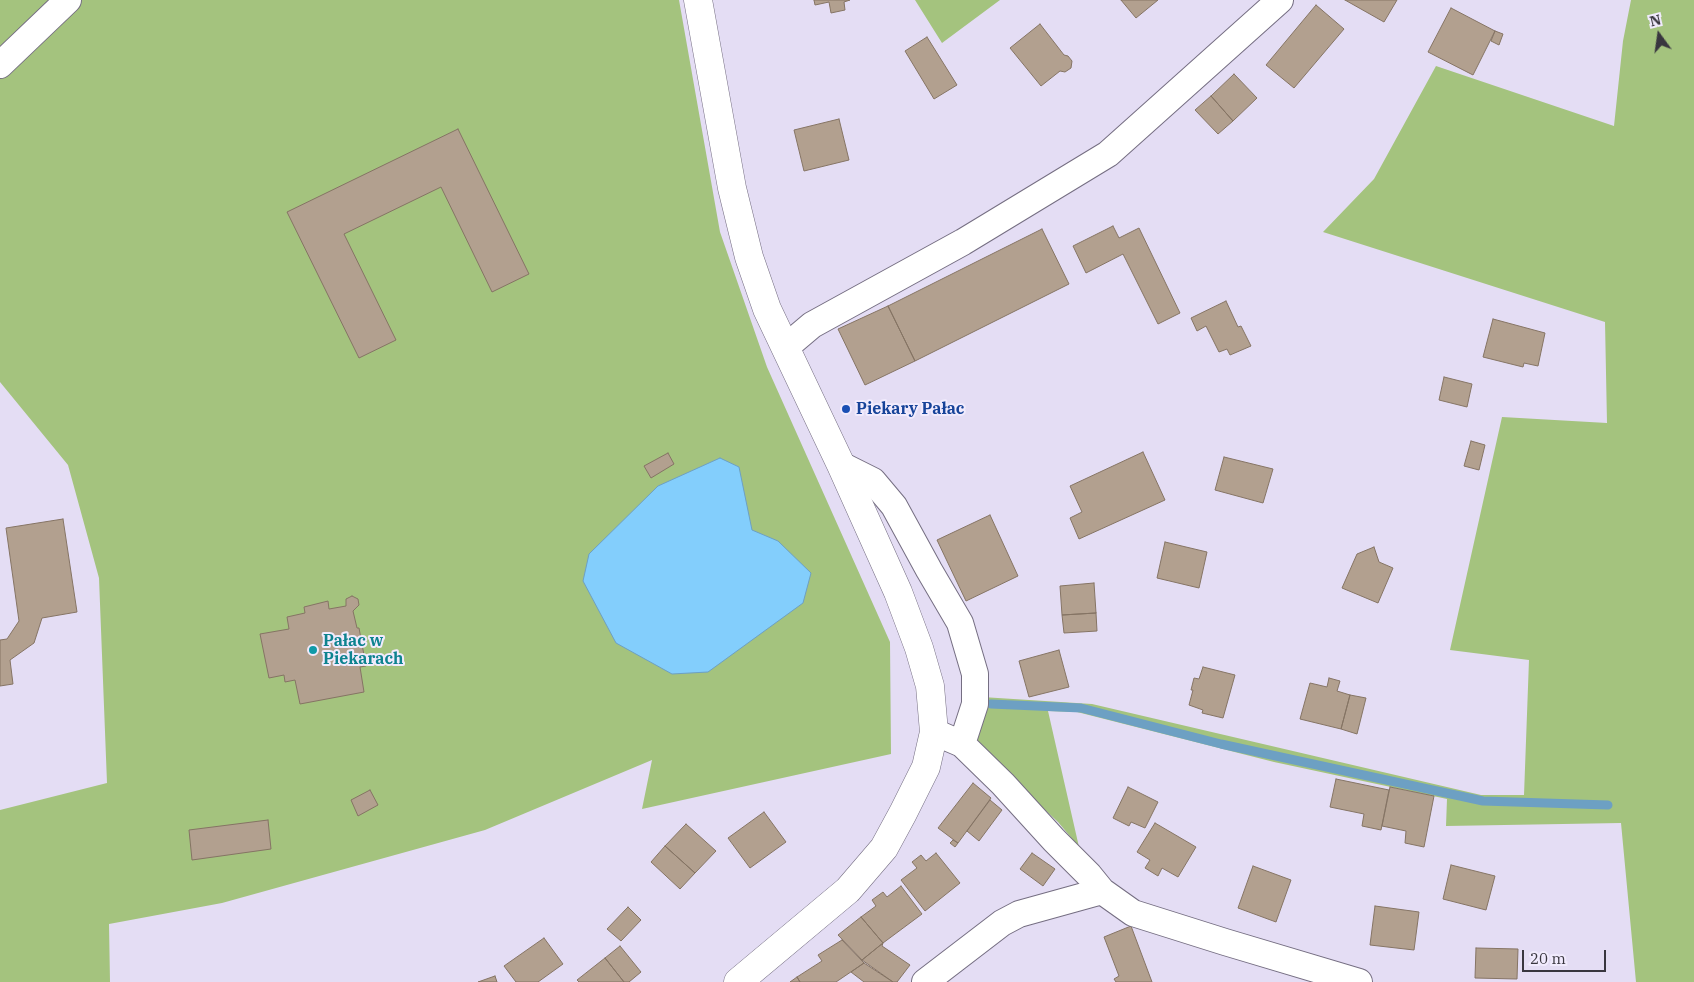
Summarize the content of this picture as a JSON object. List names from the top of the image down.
{
  "places": ["Piekary Pałac", "Pałac w Piekarach"],
  "scale_bar": "20 m",
  "north": "top"
}
